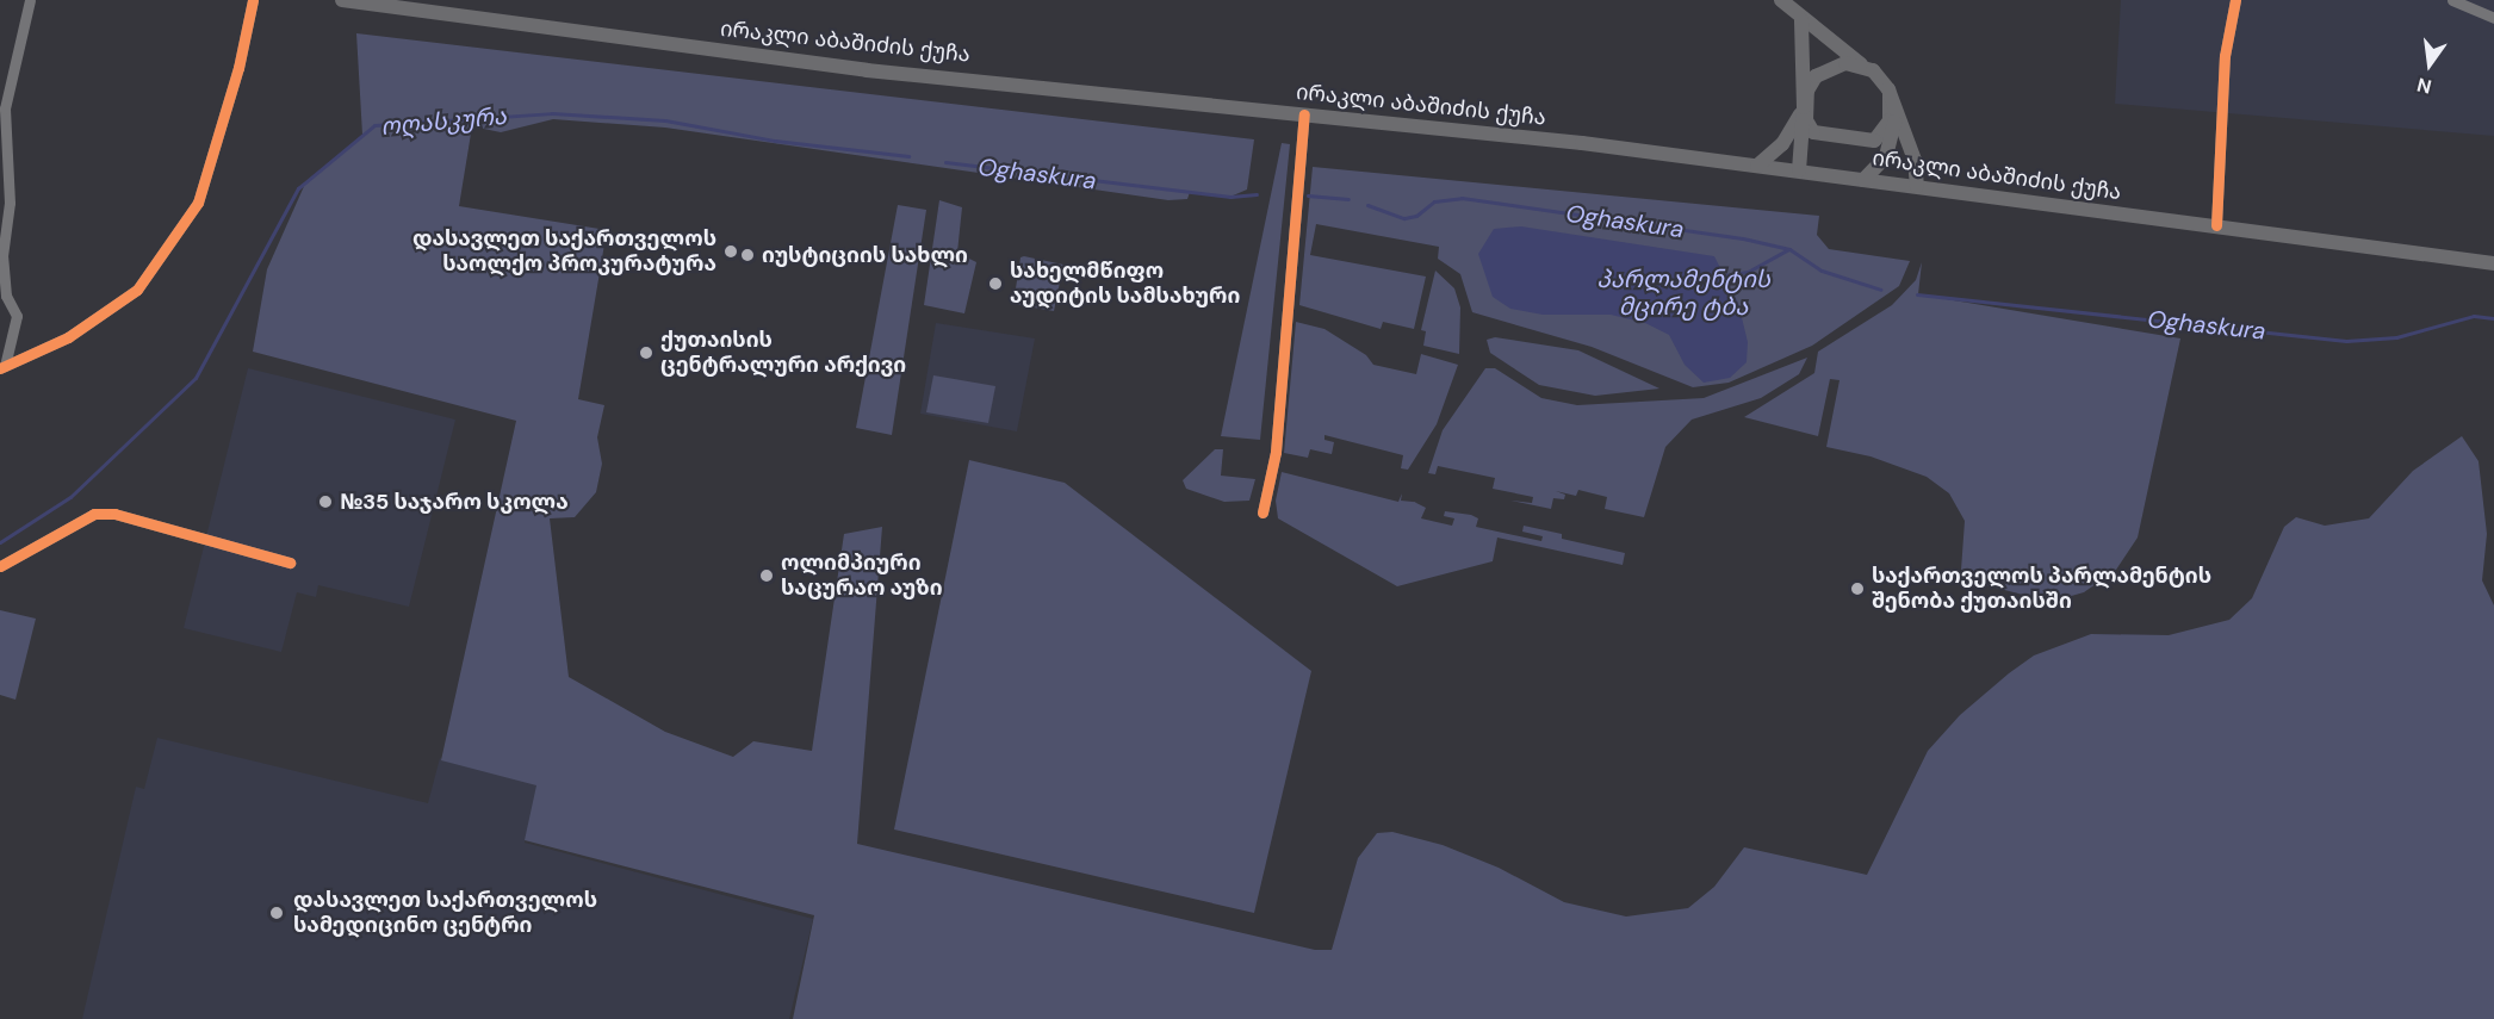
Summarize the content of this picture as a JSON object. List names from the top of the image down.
{
  "streets": {
    "main road": ["ირაკლი აბაშიძის ქუჩა"]
  },
  "water": ["ოღასკურა", "Oghaskura", "პარლამენტის მცირე ტბა"],
  "places": [
    "დასავლეთ საქართველოს საოლქო პროკურატურა",
    "იუსტიციის სახლი",
    "სახელმწიფო აუდიტის სამსახური",
    "ქუთაისის ცენტრალური არქივი",
    "№35 საჯარო სკოლა",
    "ოლიმპიური საცურაო აუზი",
    "საქართველოს პარლამენტის შენობა ქუთაისში",
    "დასავლეთ საქართველოს სამედიცინო ცენტრი"
  ],
  "north": "bottom"
}
